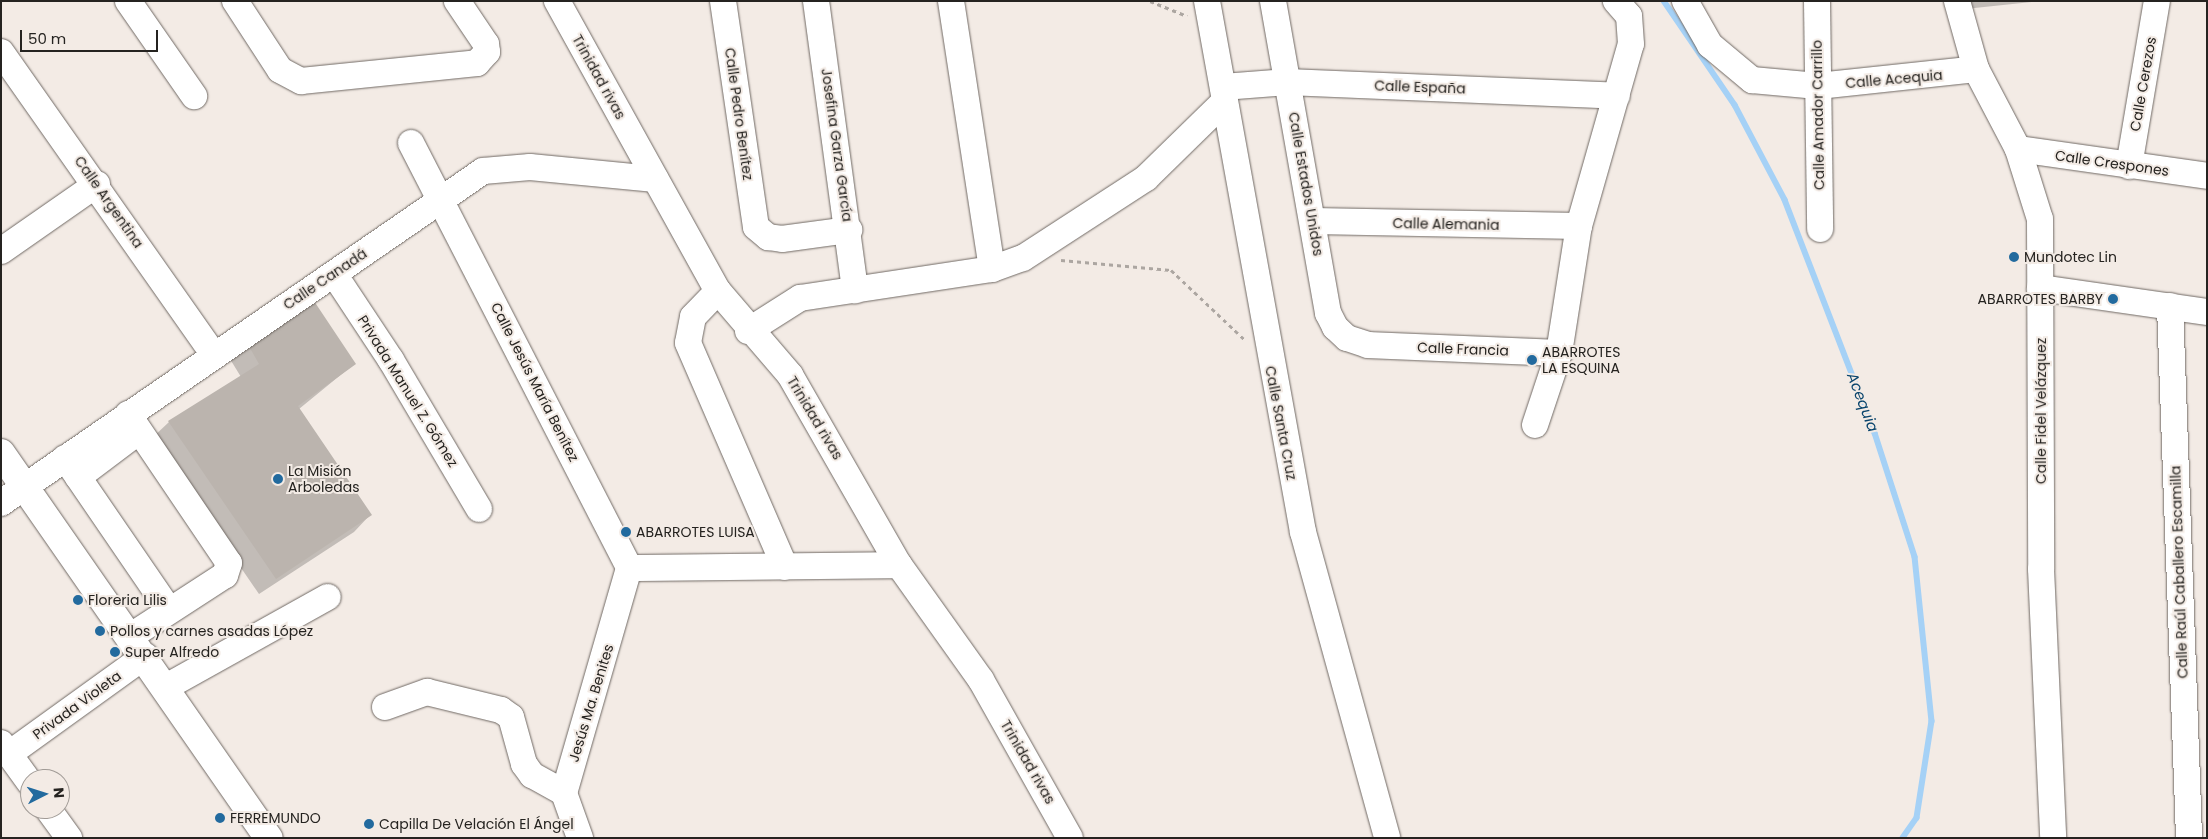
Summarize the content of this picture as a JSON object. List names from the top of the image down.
{
  "streets": {
    "street": [
      "Trinidad rivas",
      "Calle Acequia",
      "Calle Cerezos",
      "Calle España",
      "Calle Pedro Benítez",
      "Calle Amador Carrillo",
      "Josefina Garza García",
      "Calle Crespones",
      "Calle Estados Unidos",
      "Calle Argentina",
      "Calle Alemania",
      "Calle Canadá",
      "Calle Francia",
      "Calle Jesús María Benítez",
      "Privada Manuel Z. Gómez",
      "Calle Fidel Velázquez",
      "Calle Santa Cruz",
      "Calle Raúl Caballero Escamilla",
      "Jesús Ma. Benites",
      "Privada Violeta"
    ]
  },
  "crossings": [
    ["Trinidad rivas", "Calle Canadá"],
    ["Calle Acequia", "Calle Amador Carrillo"],
    ["Calle Acequia", "Calle Fidel Velázquez"],
    ["Calle Cerezos", "Calle Crespones"],
    ["Calle España", "Calle Estados Unidos"],
    ["Calle España", "Calle Santa Cruz"],
    ["Calle Pedro Benítez", "Josefina Garza García"],
    ["Calle Crespones", "Calle Fidel Velázquez"],
    ["Calle Estados Unidos", "Calle Alemania"],
    ["Calle Estados Unidos", "Calle Francia"],
    ["Calle Argentina", "Calle Canadá"],
    ["Calle Canadá", "Calle Jesús María Benítez"],
    ["Calle Canadá", "Privada Manuel Z. Gómez"],
    ["Calle Canadá", "Privada Violeta"],
    ["Calle Jesús María Benítez", "Jesús Ma. Benites"]
  ],
  "water": ["Acequia"],
  "places": [
    "Mundotec Lin",
    "ABARROTES BARBY",
    "ABARROTES LA ESQUINA",
    "La Misión Arboledas",
    "ABARROTES LUISA",
    "Floreria Lilis",
    "Pollos y carnes asadas López",
    "Super Alfredo",
    "FERREMUNDO",
    "Capilla De Velación El Ángel"
  ],
  "scale_bar": "50 m",
  "north": "right"
}
